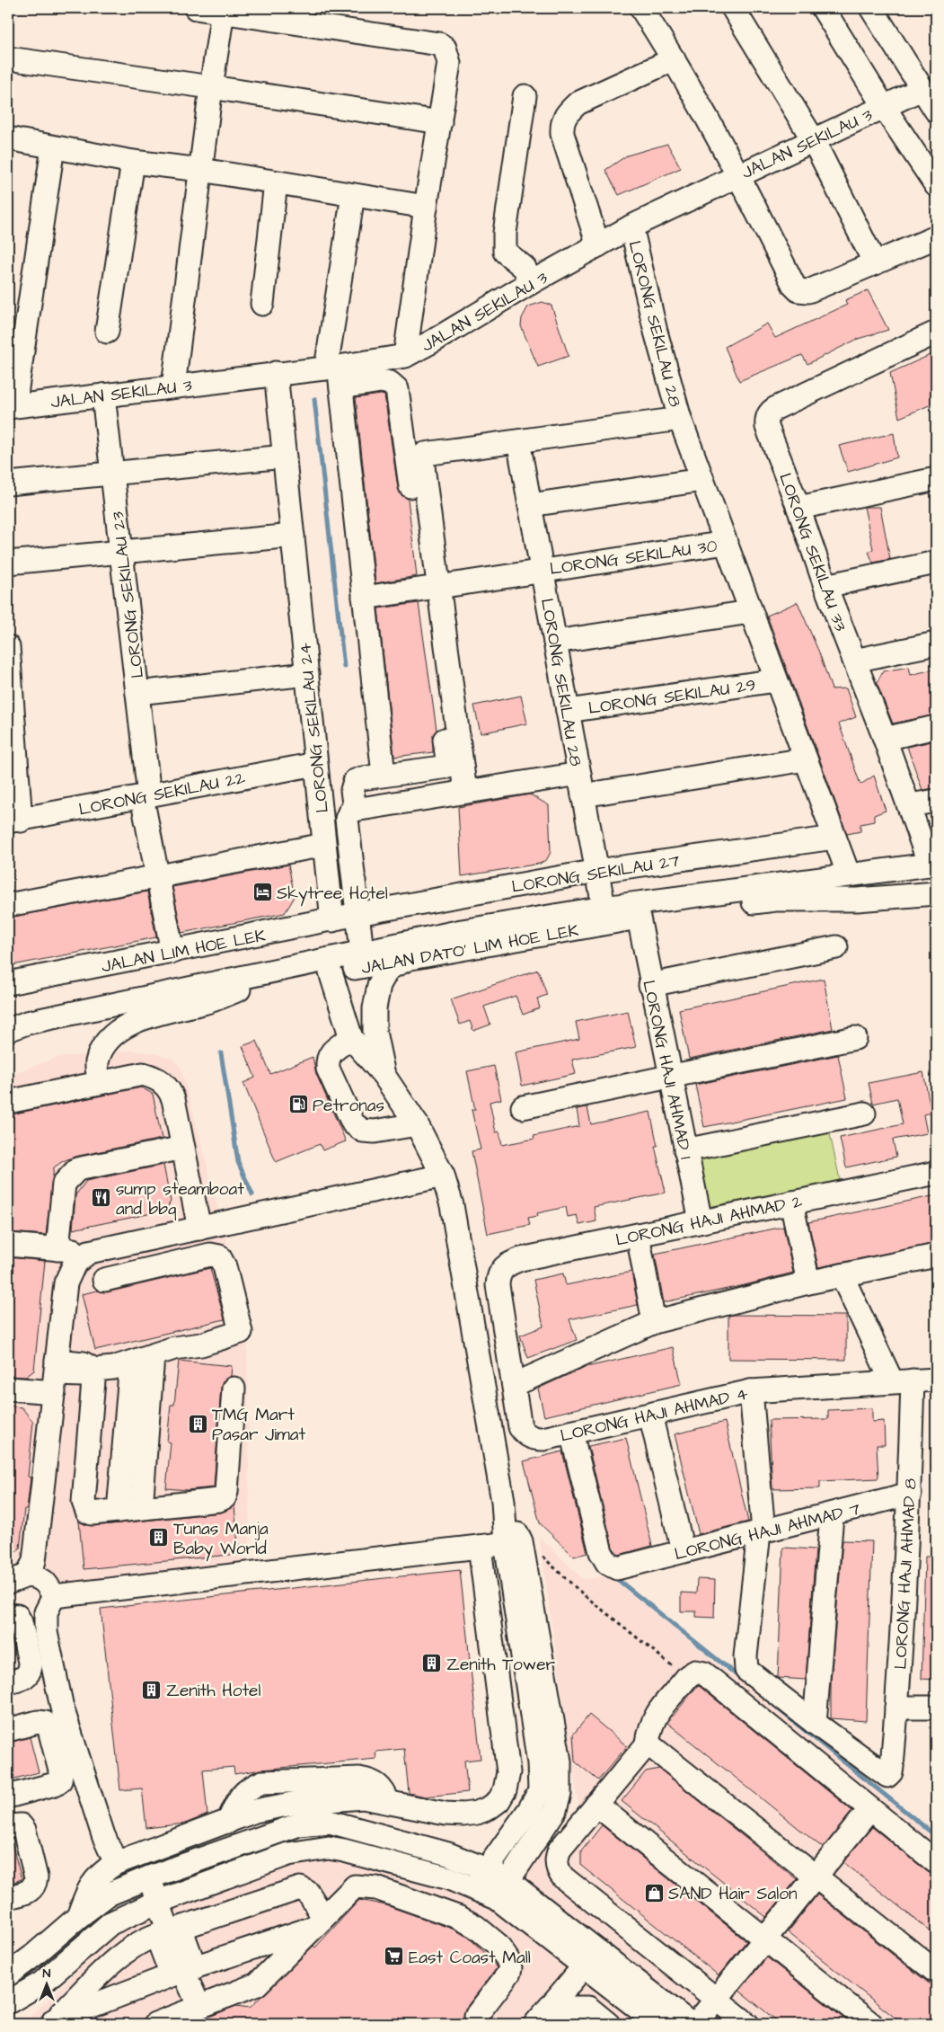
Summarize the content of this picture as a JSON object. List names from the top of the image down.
{
  "streets": {
    "street": [
      "JALAN SEKILAU 3",
      "LORONG SEKILAU 28",
      "LORONG SEKILAU 33",
      "LORONG SEKILAU 30",
      "LORONG SEKILAU 23",
      "LORONG SEKILAU 29",
      "LORONG SEKILAU 24",
      "LORONG SEKILAU 22",
      "LORONG SEKILAU 27",
      "JALAN DATO' LIM HOE LEK",
      "JALAN LIM HOE LEK",
      "LORONG HAJI AHMAD 1",
      "LORONG HAJI AHMAD 2",
      "LORONG HAJI AHMAD 4",
      "LORONG HAJI AHMAD 7",
      "LORONG HAJI AHMAD 8"
    ]
  },
  "crossings": [
    ["JALAN SEKILAU 3", "LORONG SEKILAU 28"],
    ["JALAN SEKILAU 3", "LORONG SEKILAU 23"],
    ["JALAN SEKILAU 3", "LORONG SEKILAU 24"],
    ["LORONG SEKILAU 28", "LORONG SEKILAU 30"],
    ["LORONG SEKILAU 28", "LORONG SEKILAU 29"],
    ["LORONG SEKILAU 28", "LORONG SEKILAU 27"],
    ["LORONG SEKILAU 28", "JALAN DATO' LIM HOE LEK"],
    ["LORONG SEKILAU 33", "JALAN DATO' LIM HOE LEK"],
    ["LORONG SEKILAU 23", "LORONG SEKILAU 22"],
    ["LORONG SEKILAU 23", "JALAN LIM HOE LEK"],
    ["LORONG SEKILAU 24", "LORONG SEKILAU 22"],
    ["LORONG SEKILAU 24", "JALAN LIM HOE LEK"],
    ["LORONG SEKILAU 27", "JALAN LIM HOE LEK"],
    ["JALAN DATO' LIM HOE LEK", "LORONG HAJI AHMAD 1"],
    ["LORONG HAJI AHMAD 1", "LORONG HAJI AHMAD 2"],
    ["LORONG HAJI AHMAD 2", "LORONG HAJI AHMAD 4"],
    ["LORONG HAJI AHMAD 4", "LORONG HAJI AHMAD 7"],
    ["LORONG HAJI AHMAD 4", "LORONG HAJI AHMAD 8"],
    ["LORONG HAJI AHMAD 7", "LORONG HAJI AHMAD 8"]
  ],
  "places": {
    "hotel": ["Skytree Hotel"],
    "fuel station": ["Petronas"],
    "restaurant": ["sump steamboat and bbq"],
    "building": [
      "TMG Mart Pasar Jimat",
      "Tunas Manja Baby World",
      "Zenith Tower",
      "Zenith Hotel"
    ],
    "shop": ["SAND Hair Salon"],
    "supermarket": ["East Coast Mall"]
  },
  "north": "top"
}
